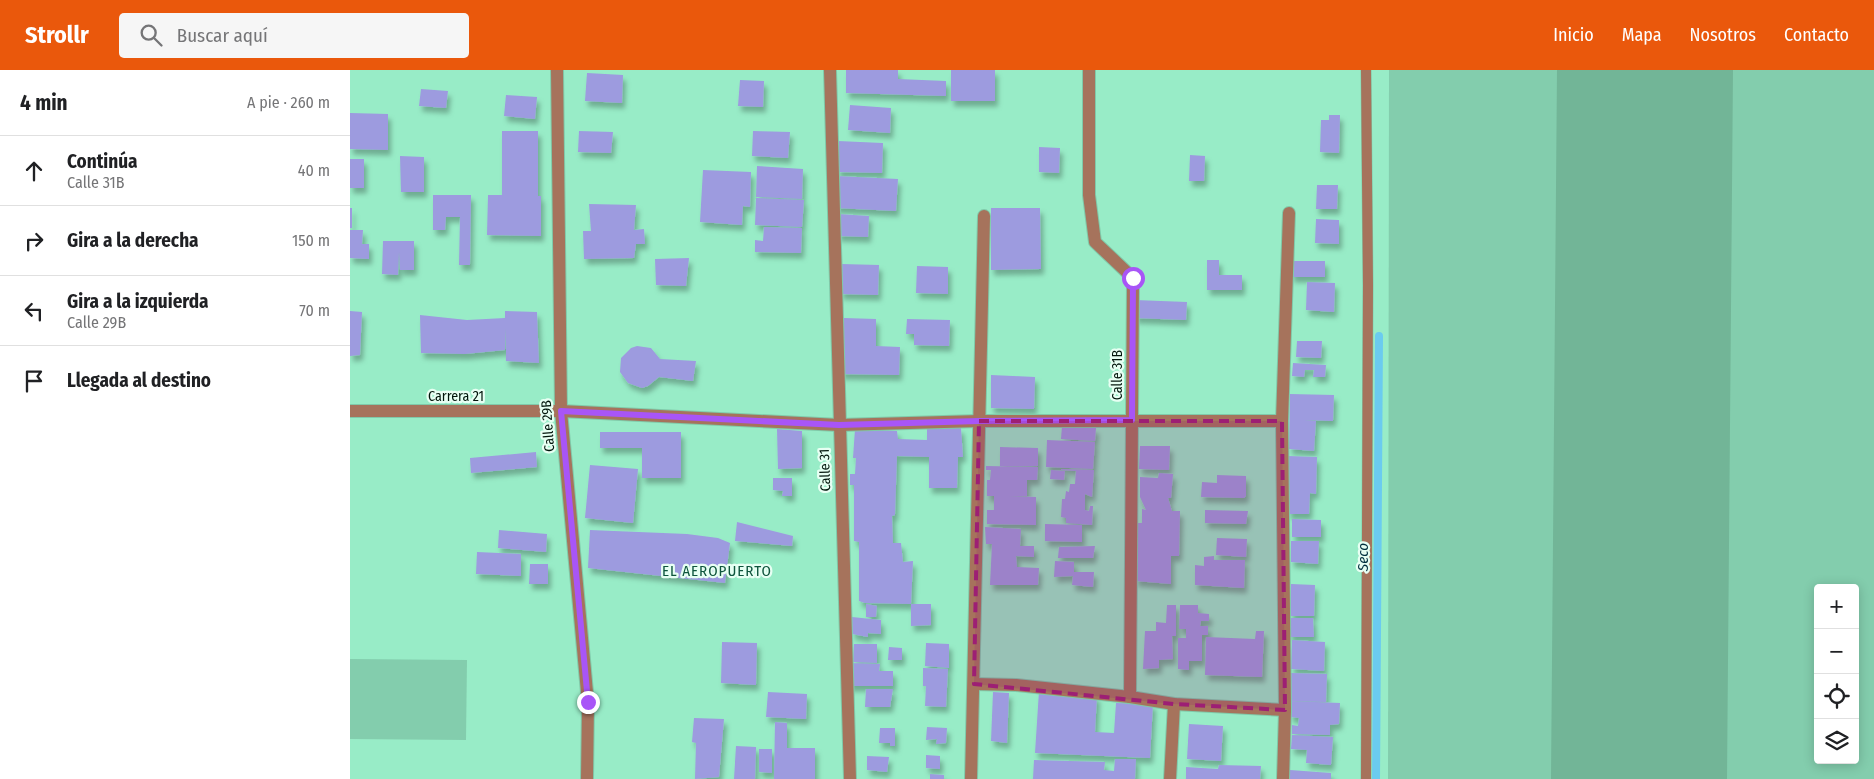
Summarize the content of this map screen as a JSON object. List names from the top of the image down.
{
  "streets": {
    "street": [
      "Calle 31B",
      "Carrera 21",
      "Calle 29B",
      "Calle 31"
    ]
  },
  "crossings": [
    ["Calle 31B", "Carrera 21"],
    ["Carrera 21", "Calle 29B"],
    ["Carrera 21", "Calle 31"]
  ],
  "districts": ["EL AEROPUERTO"],
  "water": ["Seco"],
  "page": {
    "header": "Strollr",
    "search": "Buscar aquí",
    "nav": [
      "Inicio",
      "Mapa",
      "Nosotros",
      "Contacto"
    ],
    "heading": ["4 min", "A pie · 260 m"],
    "list": [
      ["Continúa", "Calle 31B", "40 m"],
      ["Gira a la derecha", "150 m"],
      ["Gira a la izquierda", "Calle 29B", "70 m"],
      "Llegada al destino"
    ],
    "map_buttons": ["+", "−"]
  }
}
